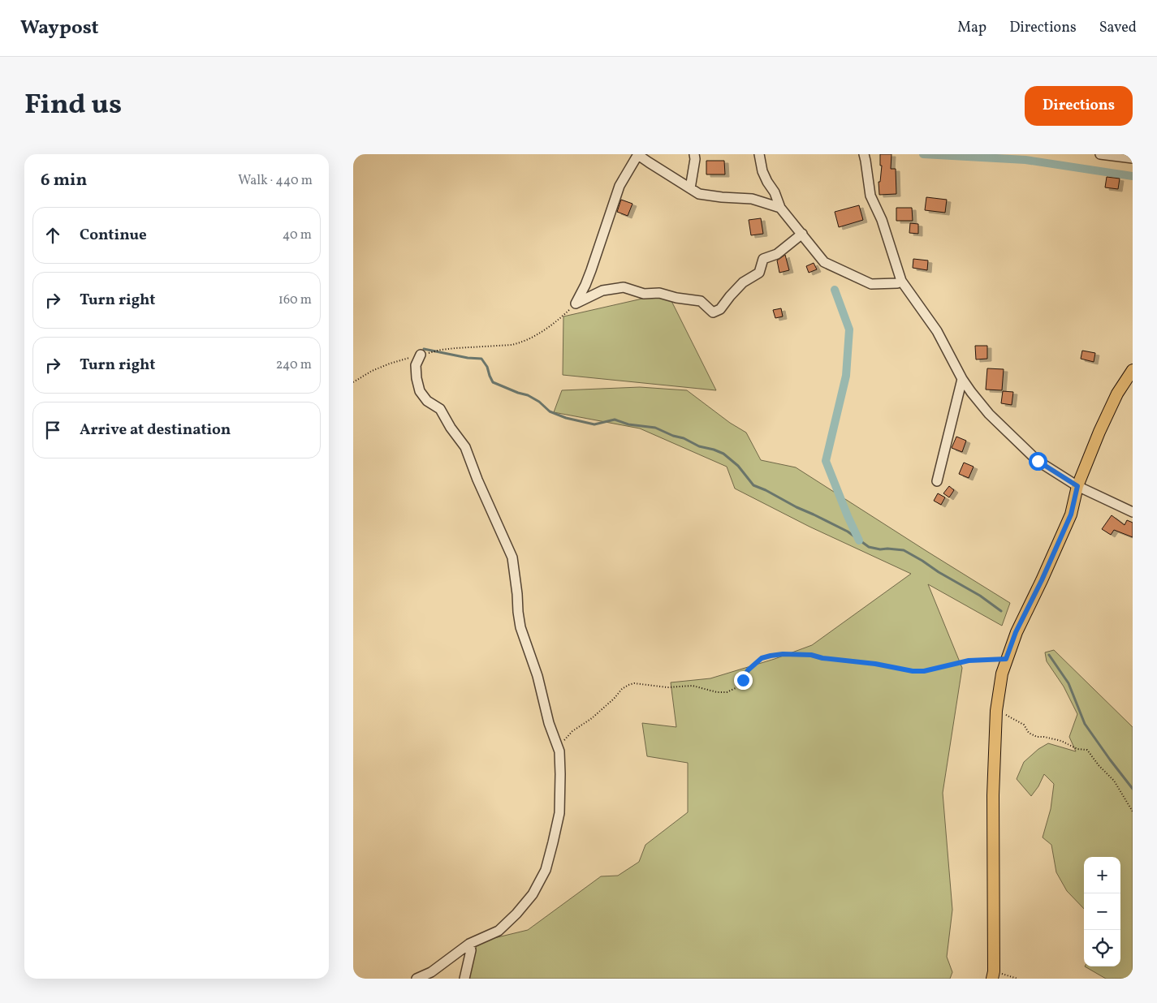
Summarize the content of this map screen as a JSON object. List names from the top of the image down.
{
  "page": {
    "header": "Waypost",
    "nav": ["Map", "Directions", "Saved"],
    "title": "Find us",
    "buttons": "Directions",
    "heading": ["6 min", "Walk · 440 m"],
    "list": [
      ["Continue", "40 m"],
      ["Turn right", "160 m"],
      ["Turn right", "240 m"],
      "Arrive at destination"
    ],
    "map_buttons": ["+", "−"]
  }
}
